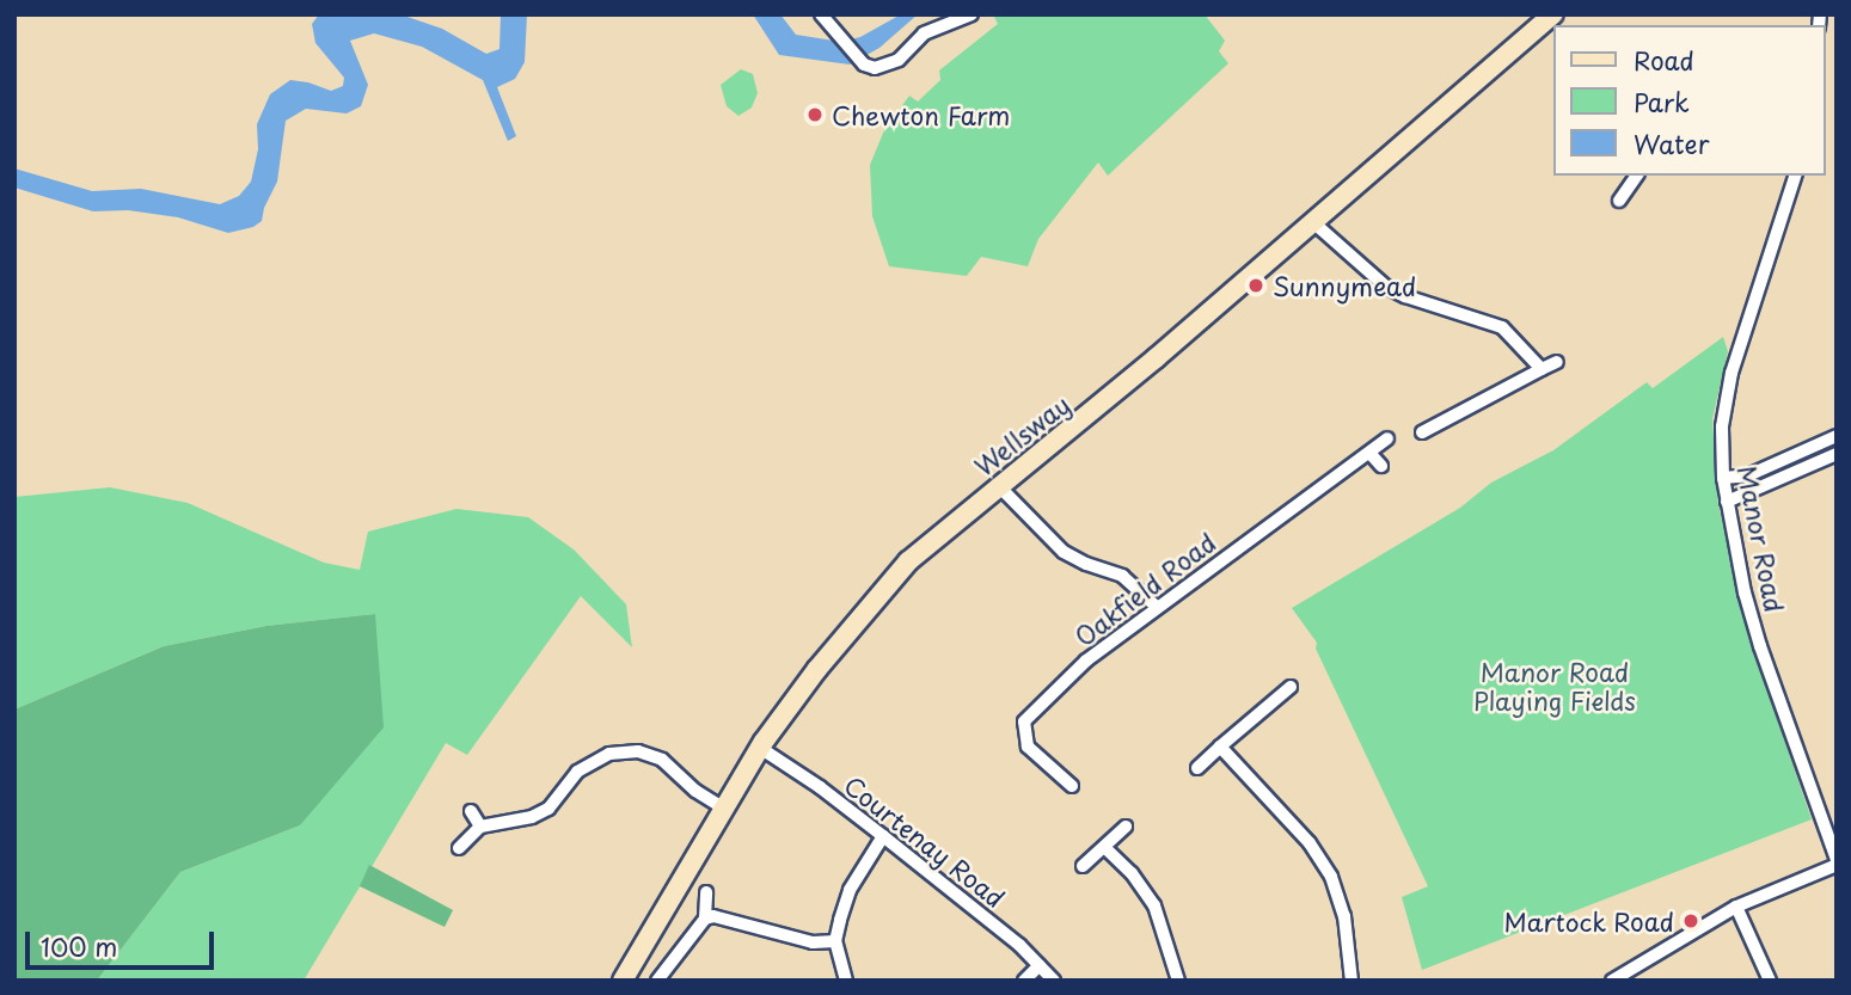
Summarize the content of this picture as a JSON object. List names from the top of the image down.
{
  "streets": {
    "main road": ["Wellsway"],
    "street": ["Manor Road", "Oakfield Road", "Courtenay Road"]
  },
  "crossings": [
    ["Wellsway", "Courtenay Road"]
  ],
  "parks": ["Manor Road Playing Fields"],
  "places": ["Chewton Farm", "Sunnymead", "Martock Road"],
  "legend": ["Road", "Park", "Water"],
  "scale_bar": "100 m"
}
